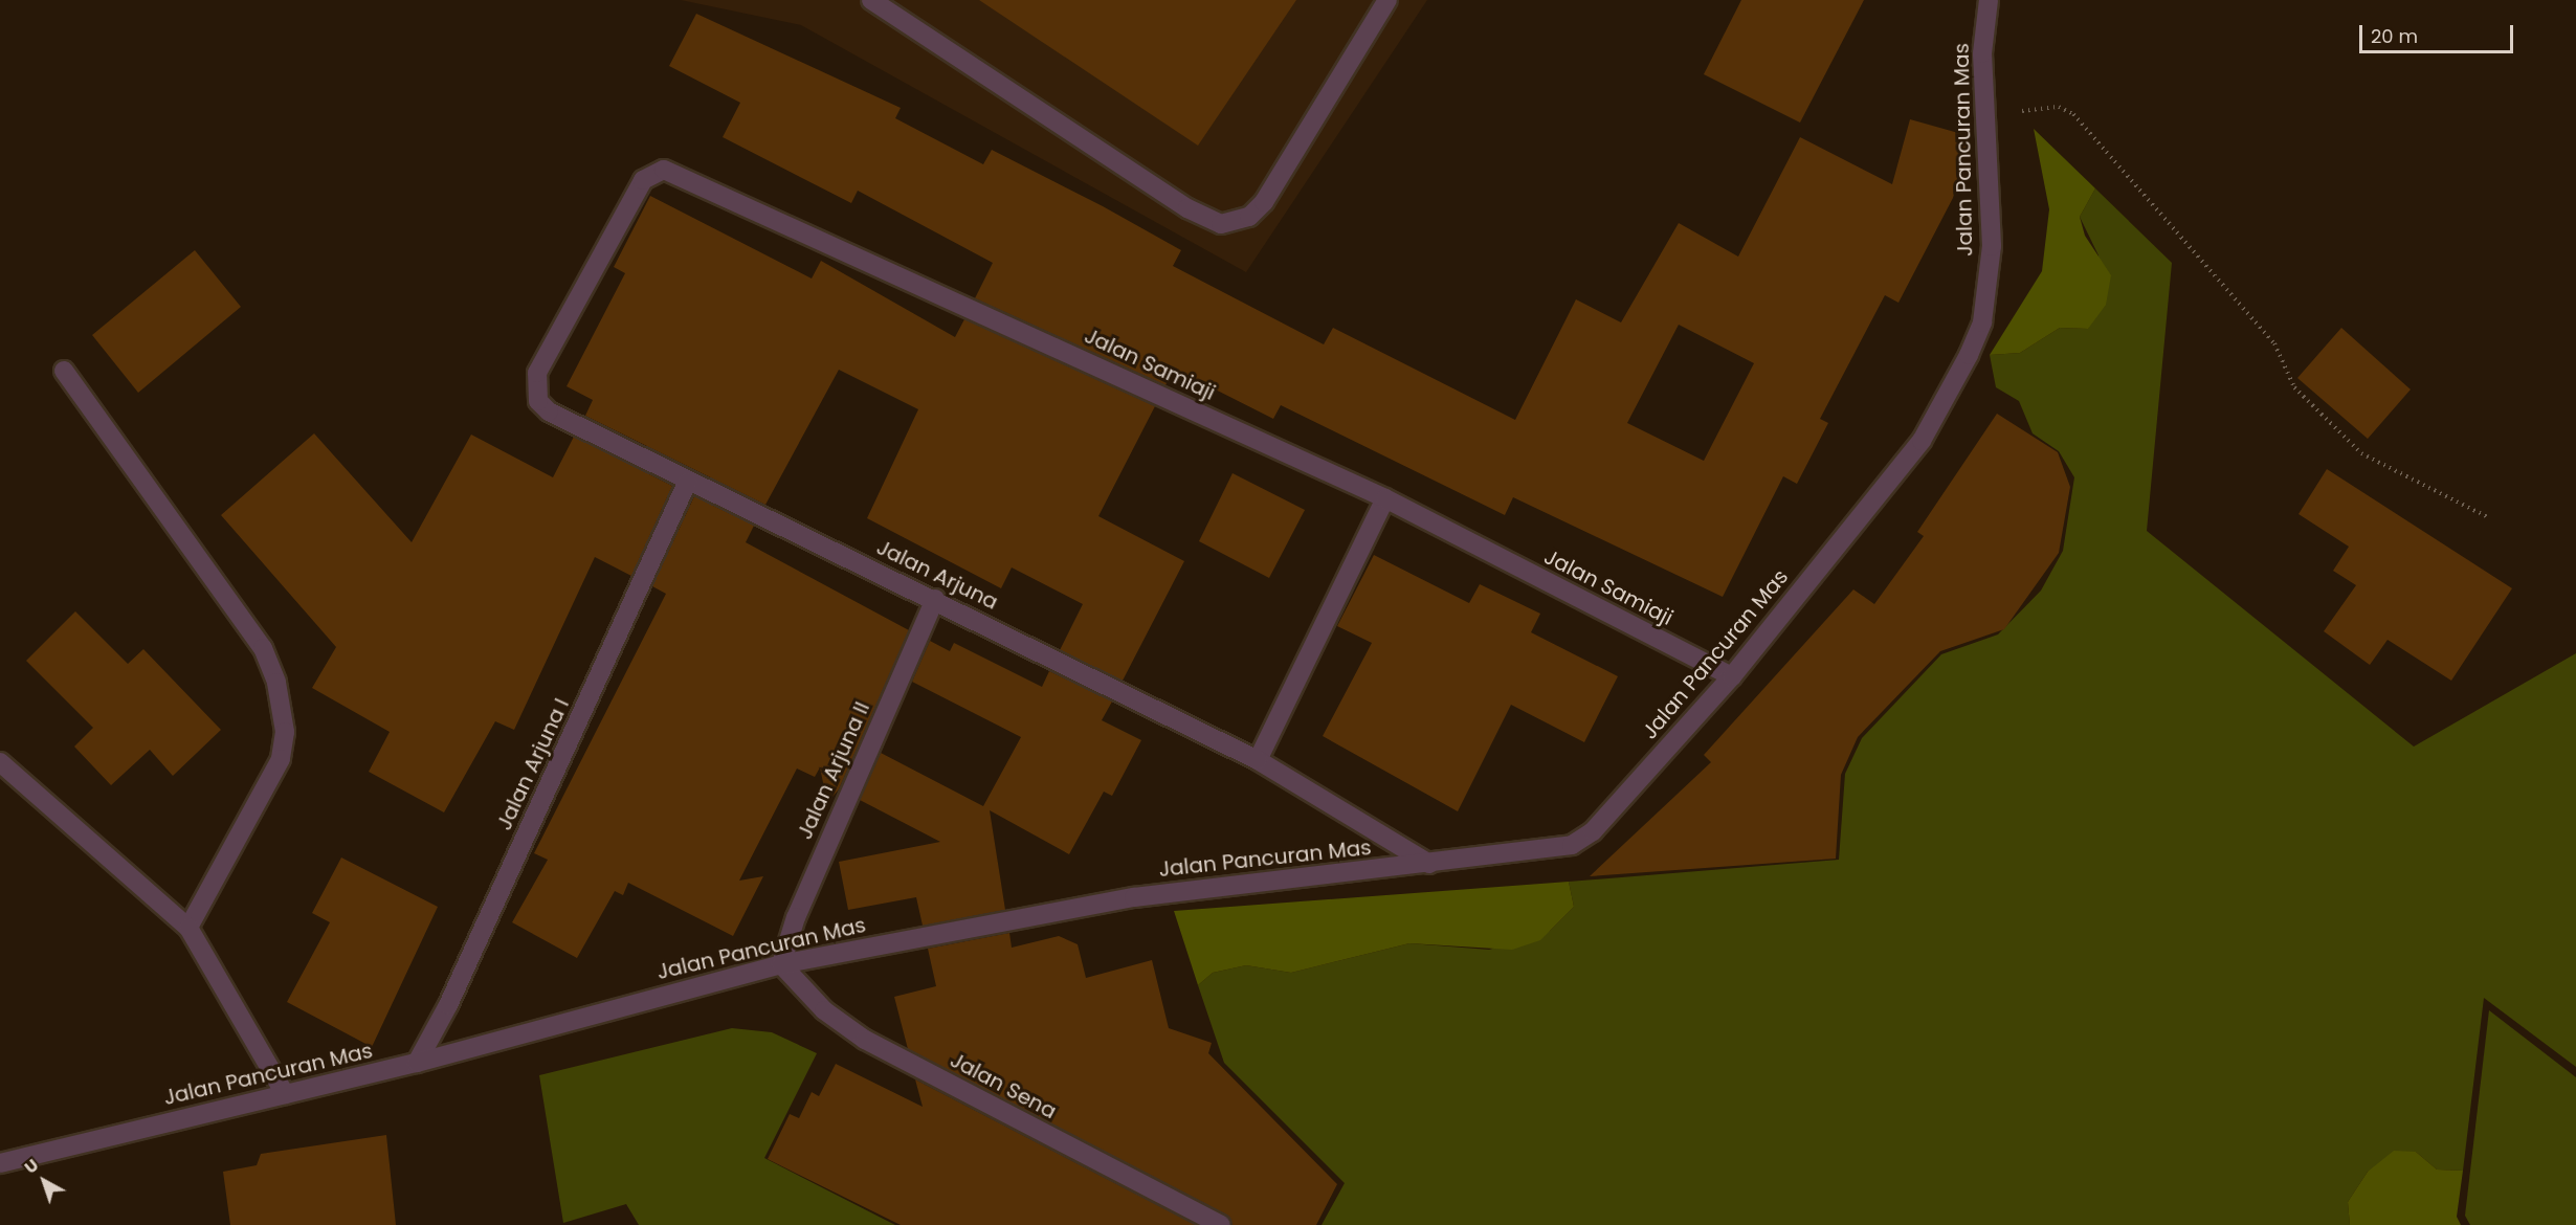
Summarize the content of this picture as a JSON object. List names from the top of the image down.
{
  "streets": {
    "street": [
      "Jalan Pancuran Mas",
      "Jalan Samiaji",
      "Jalan Arjuna",
      "Jalan Arjuna I",
      "Jalan Arjuna II",
      "Jalan Sena"
    ]
  },
  "crossings": [
    ["Jalan Pancuran Mas", "Jalan Samiaji"],
    ["Jalan Pancuran Mas", "Jalan Arjuna"],
    ["Jalan Pancuran Mas", "Jalan Arjuna I"],
    ["Jalan Pancuran Mas", "Jalan Arjuna II"],
    ["Jalan Pancuran Mas", "Jalan Sena"],
    ["Jalan Samiaji", "Jalan Arjuna"],
    ["Jalan Arjuna", "Jalan Arjuna I"],
    ["Jalan Arjuna", "Jalan Arjuna II"],
    ["Jalan Arjuna II", "Jalan Sena"]
  ],
  "scale_bar": "20 m",
  "north": "top left"
}
